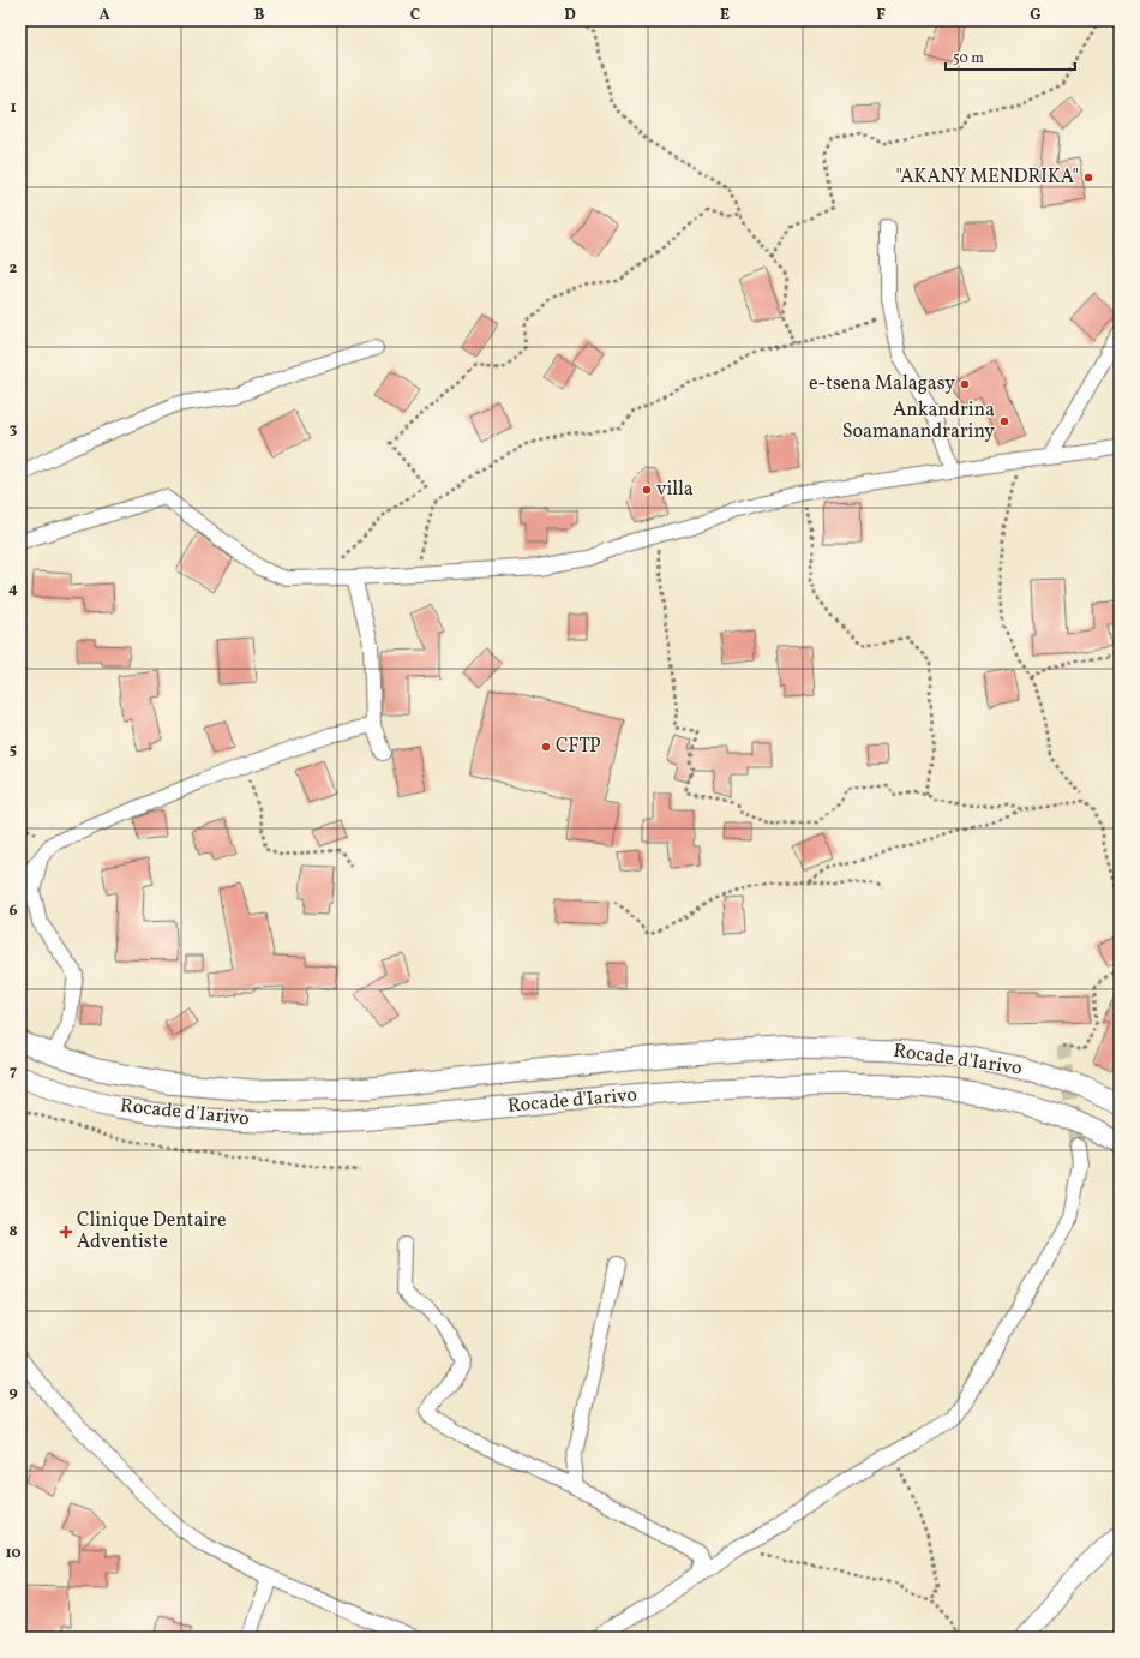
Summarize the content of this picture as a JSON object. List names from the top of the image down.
{
  "streets": {
    "main road": ["Rocade d'Iarivo"]
  },
  "places": {
    "other": [
      "\"AKANY MENDRIKA\"",
      "e-tsena Malagasy",
      "Ankandrina Soamanandrariny",
      "villa",
      "CFTP"
    ],
    "health": ["Clinique Dentaire Adventiste"]
  },
  "scale_bar": "50 m",
  "grid": {
    "columns": [
      "A",
      "B",
      "C",
      "D",
      "E",
      "F",
      "G"
    ],
    "rows": [
      "1",
      "2",
      "3",
      "4",
      "5",
      "6",
      "7",
      "8",
      "9",
      "10"
    ]
  }
}
